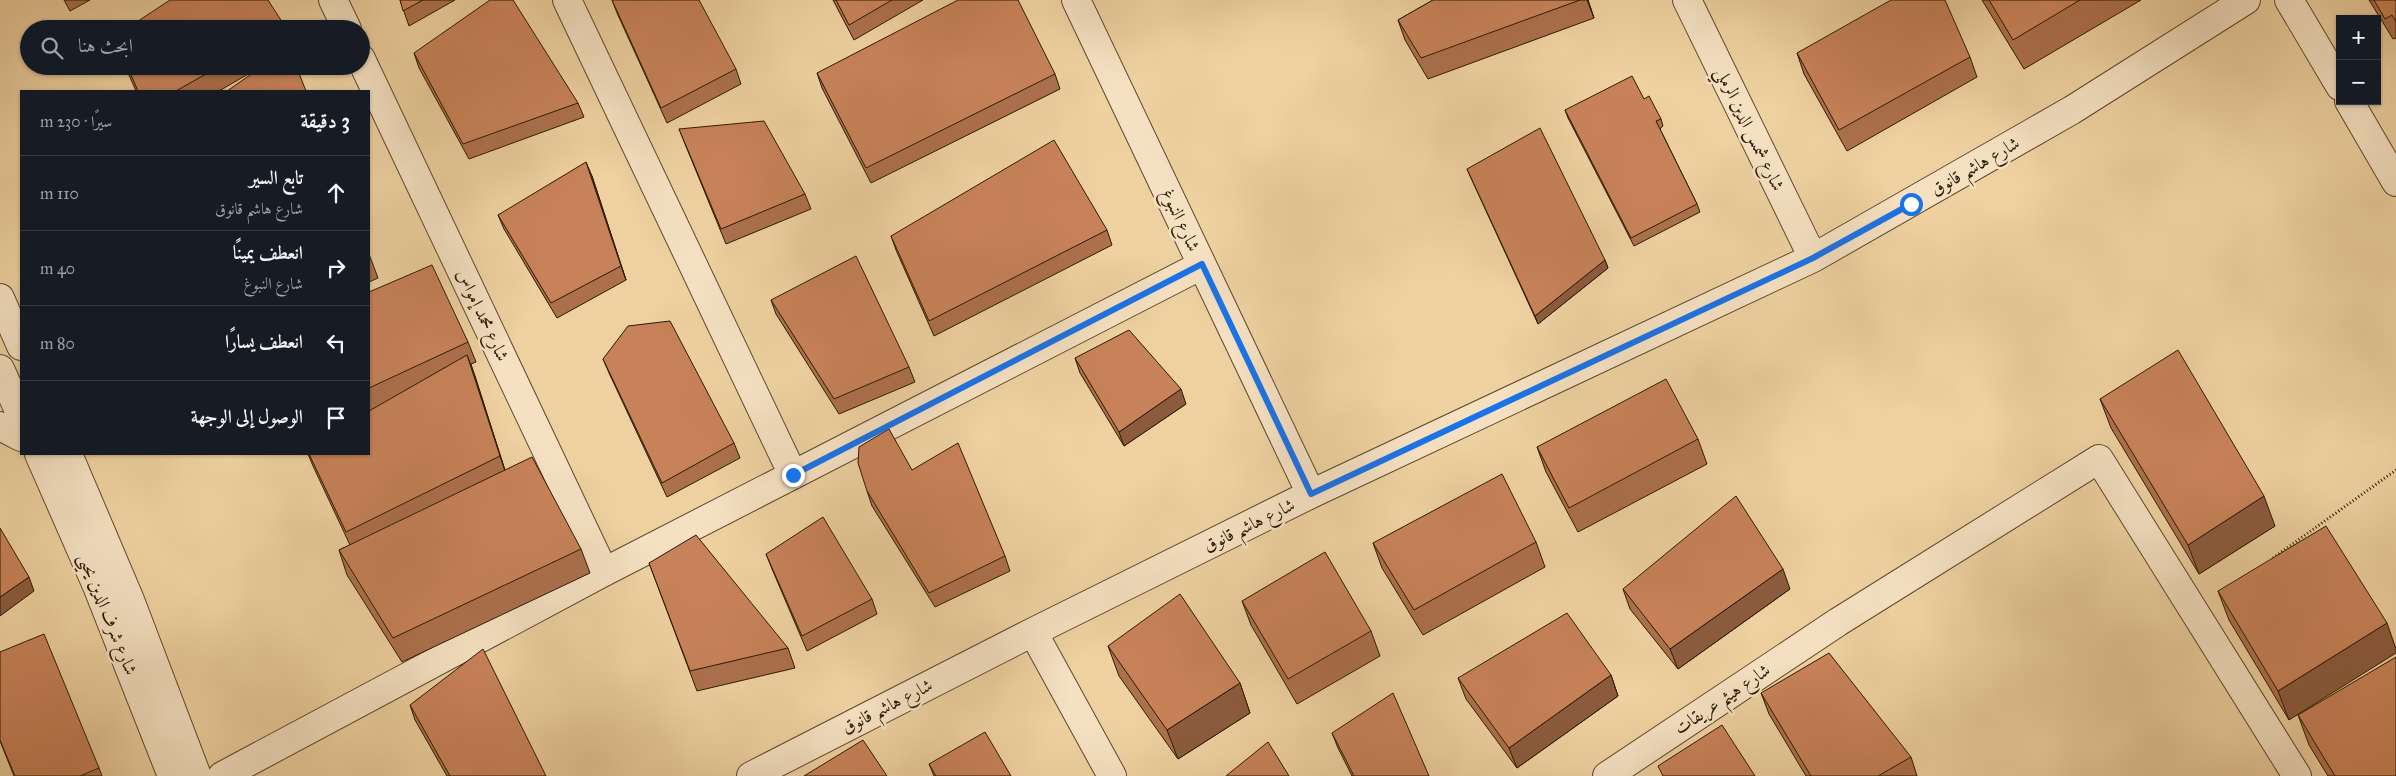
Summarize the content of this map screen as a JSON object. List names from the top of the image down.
{
  "streets": {
    "street": [
      "شارع شمس الدين الرملي",
      "شارع هاشم قانوق",
      "شارع النبوغ",
      "شارع محمد إمواس",
      "شارع شرف الدين يحيى",
      "شارع هيثم عريقات"
    ]
  },
  "crossings": [
    ["شارع شمس الدين الرملي", "شارع هاشم قانوق"],
    ["شارع هاشم قانوق", "شارع النبوغ"]
  ],
  "page": {
    "map_buttons": ["+", "−"],
    "search": "ابحث هنا",
    "heading": ["3 دقيقة", "سيرًا · 230 m"],
    "list": [
      ["تابع السير", "شارع هاشم قانوق", "110 m"],
      ["انعطف يمينًا", "شارع النبوغ", "40 m"],
      ["انعطف يسارًا", "80 m"],
      "الوصول إلى الوجهة"
    ]
  }
}
